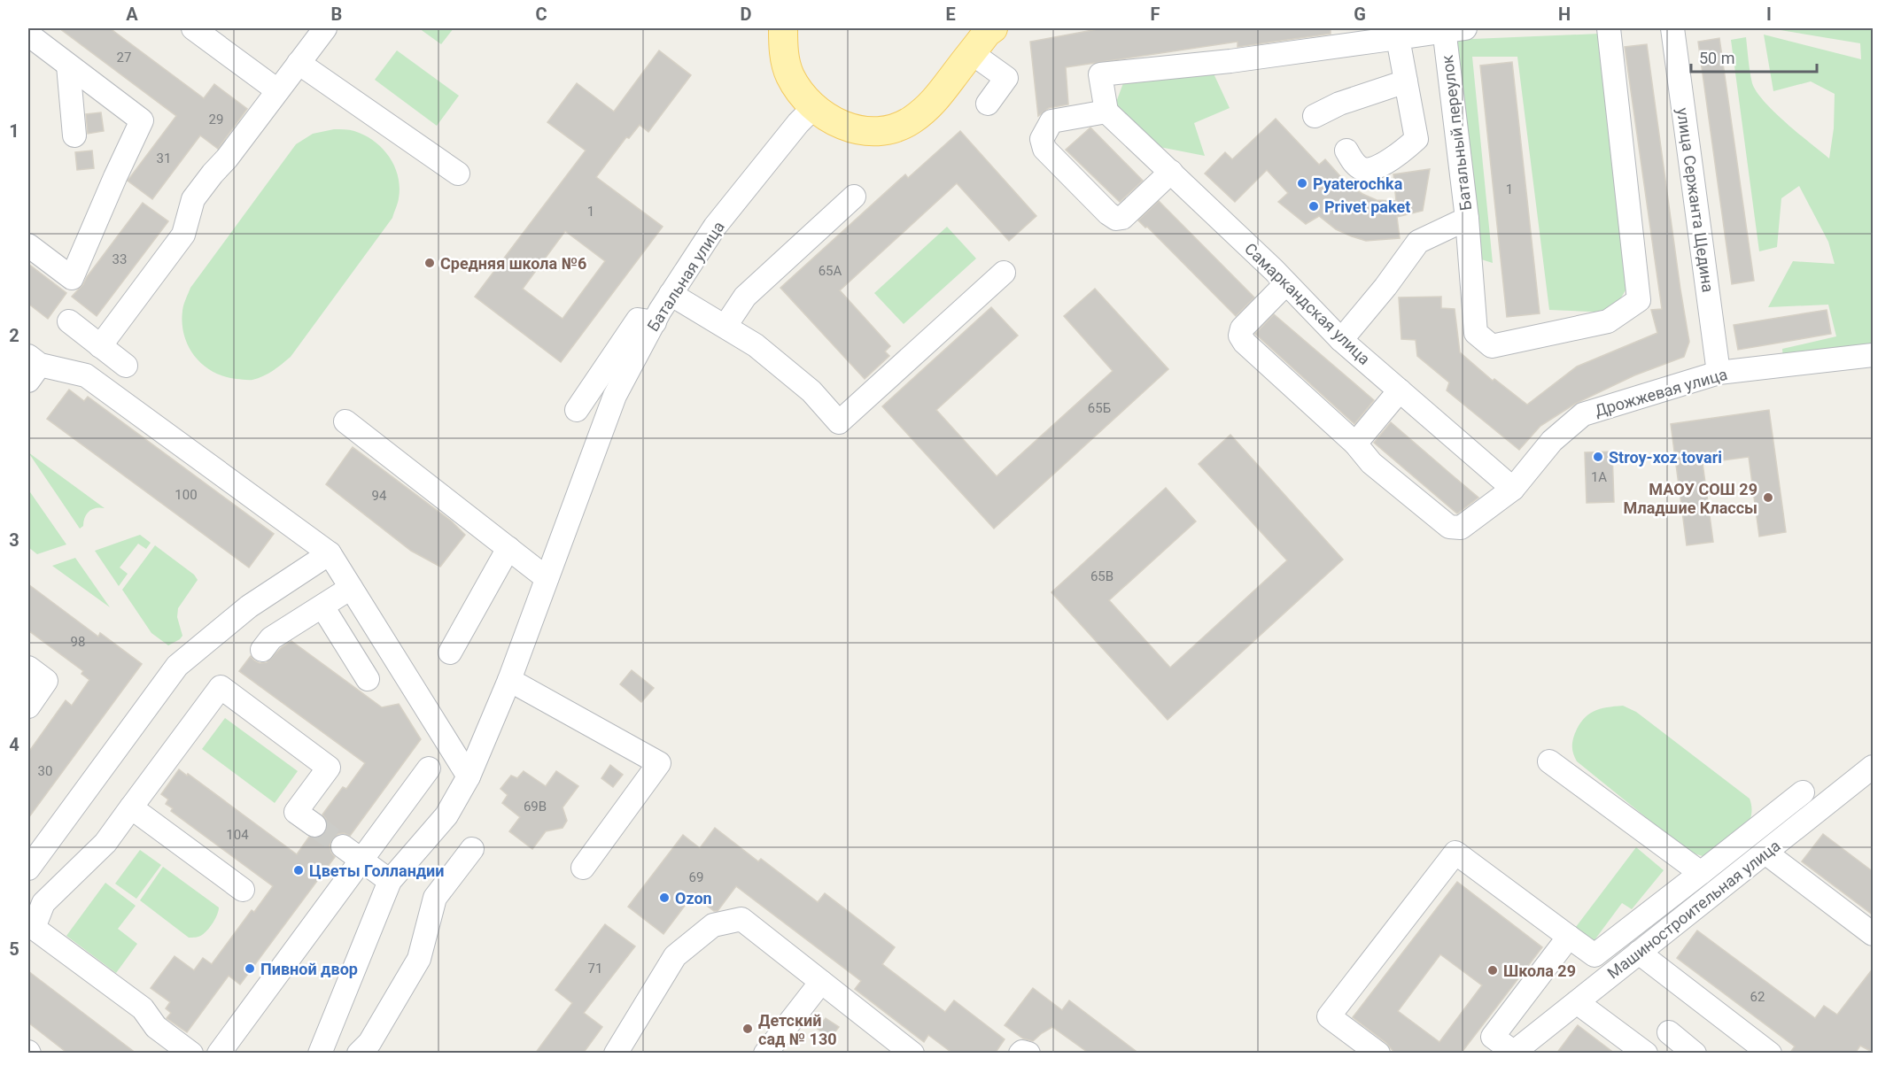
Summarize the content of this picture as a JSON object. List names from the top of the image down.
{
  "streets": {
    "street": [
      "Батальный переулок",
      "улица Сержанта Щедина",
      "Батальная улица",
      "Самаркандская улица",
      "Дрожжевая улица",
      "Машиностроительная улица"
    ]
  },
  "crossings": [
    ["Батальный переулок", "Самаркандская улица"],
    ["улица Сержанта Щедина", "Дрожжевая улица"],
    ["Самаркандская улица", "Дрожжевая улица"]
  ],
  "places": [
    "Pyaterochka",
    "Privet paket",
    "Средняя школа №6",
    "Stroy-xoz tovari",
    "МАОУ СОШ 29 Младшие Классы",
    "Цветы Голландии",
    "Ozon",
    "Пивной двор",
    "Школа 29",
    "Детский сад № 130"
  ],
  "house_numbers": [
    "27",
    "29",
    "31",
    "1",
    "1",
    "33",
    "65А",
    "65Б",
    "1А",
    "100",
    "94",
    "65В",
    "98",
    "30",
    "69В",
    "104",
    "69",
    "71",
    "62"
  ],
  "scale_bar": "50 m",
  "grid": {
    "columns": [
      "A",
      "B",
      "C",
      "D",
      "E",
      "F",
      "G",
      "H",
      "I"
    ],
    "rows": [
      "1",
      "2",
      "3",
      "4",
      "5"
    ]
  }
}
